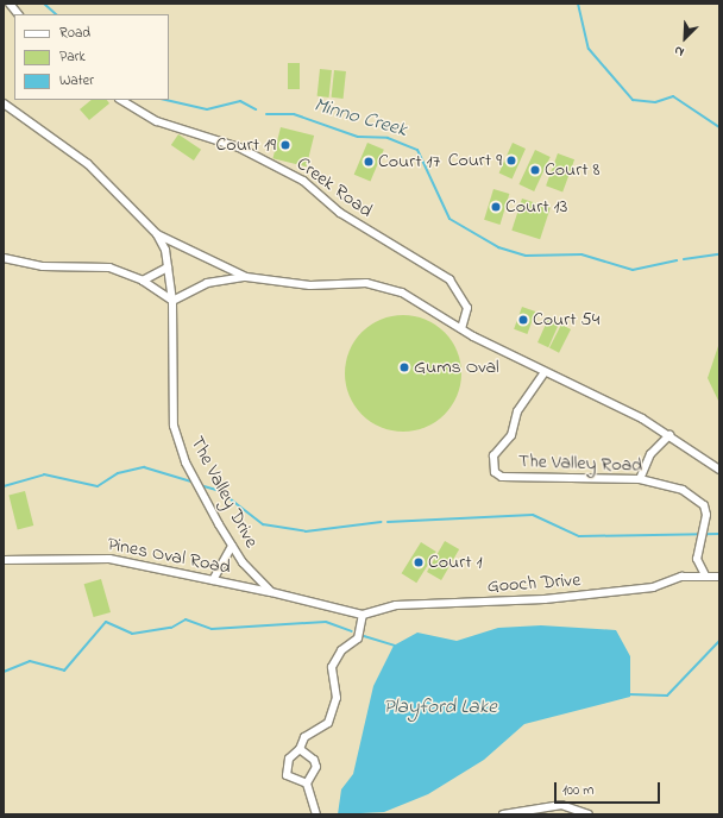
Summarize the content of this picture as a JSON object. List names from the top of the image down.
{
  "streets": {
    "street": [
      "Creek Road",
      "The Valley Road",
      "The Valley Drive",
      "Pines Oval Road",
      "Gooch Drive"
    ]
  },
  "crossings": [
    ["The Valley Road", "Gooch Drive"],
    ["The Valley Drive", "Pines Oval Road"]
  ],
  "water": ["Minno Creek", "Playford Lake"],
  "places": [
    "Court 19",
    "Court 9",
    "Court 17",
    "Court 8",
    "Court 13",
    "Court 54",
    "Gums Oval",
    "Court 1"
  ],
  "legend": ["Road", "Park", "Water"],
  "scale_bar": "100 m",
  "north": "bottom left"
}
